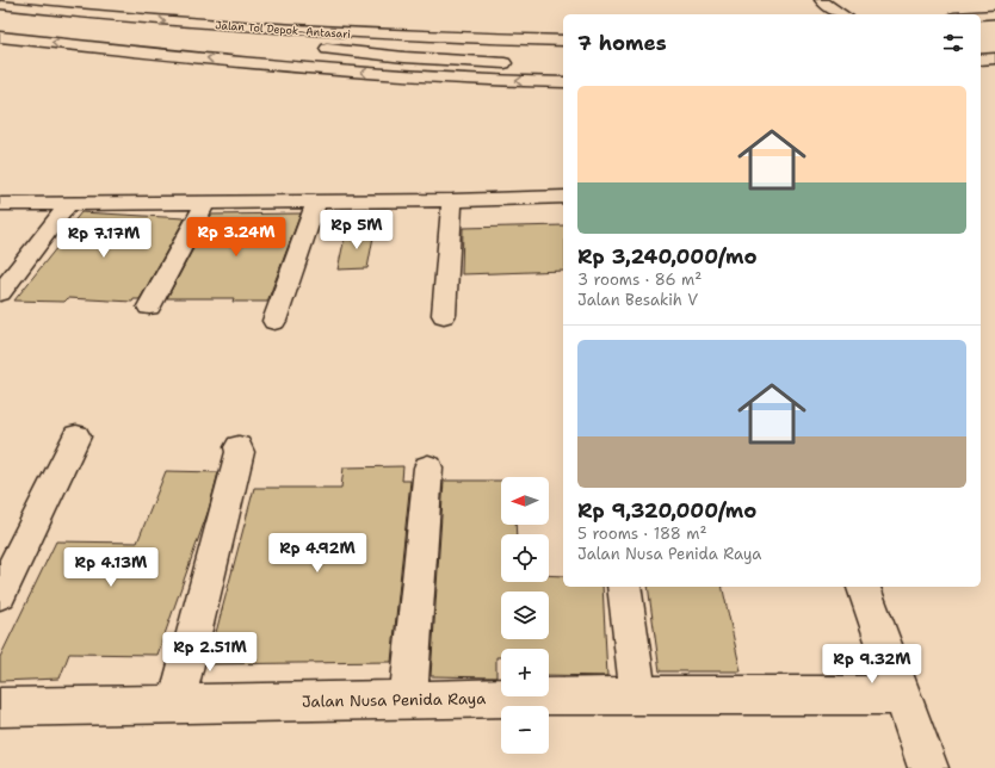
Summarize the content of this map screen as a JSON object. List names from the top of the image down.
{
  "streets": {
    "main road": ["Jalan Tol Depok–Antasari", "Jalan Nusa Penida Raya"]
  },
  "north": "left",
  "page": {
    "heading": "7 homes",
    "list": [
      {
        "name": "Rp 3,240,000/mo",
        "note": "3 rooms · 86 m² · Jalan Besakih V"
      },
      {
        "name": "Rp 9,320,000/mo",
        "note": "5 rooms · 188 m² · Jalan Nusa Penida Raya"
      }
    ],
    "price": [
      "Rp 5M",
      "Rp 3.24M",
      "Rp 7.17M",
      "Rp 4.92M",
      "Rp 4.13M",
      "Rp 2.51M",
      "Rp 9.32M"
    ],
    "map_buttons": ["+", "−"]
  }
}
